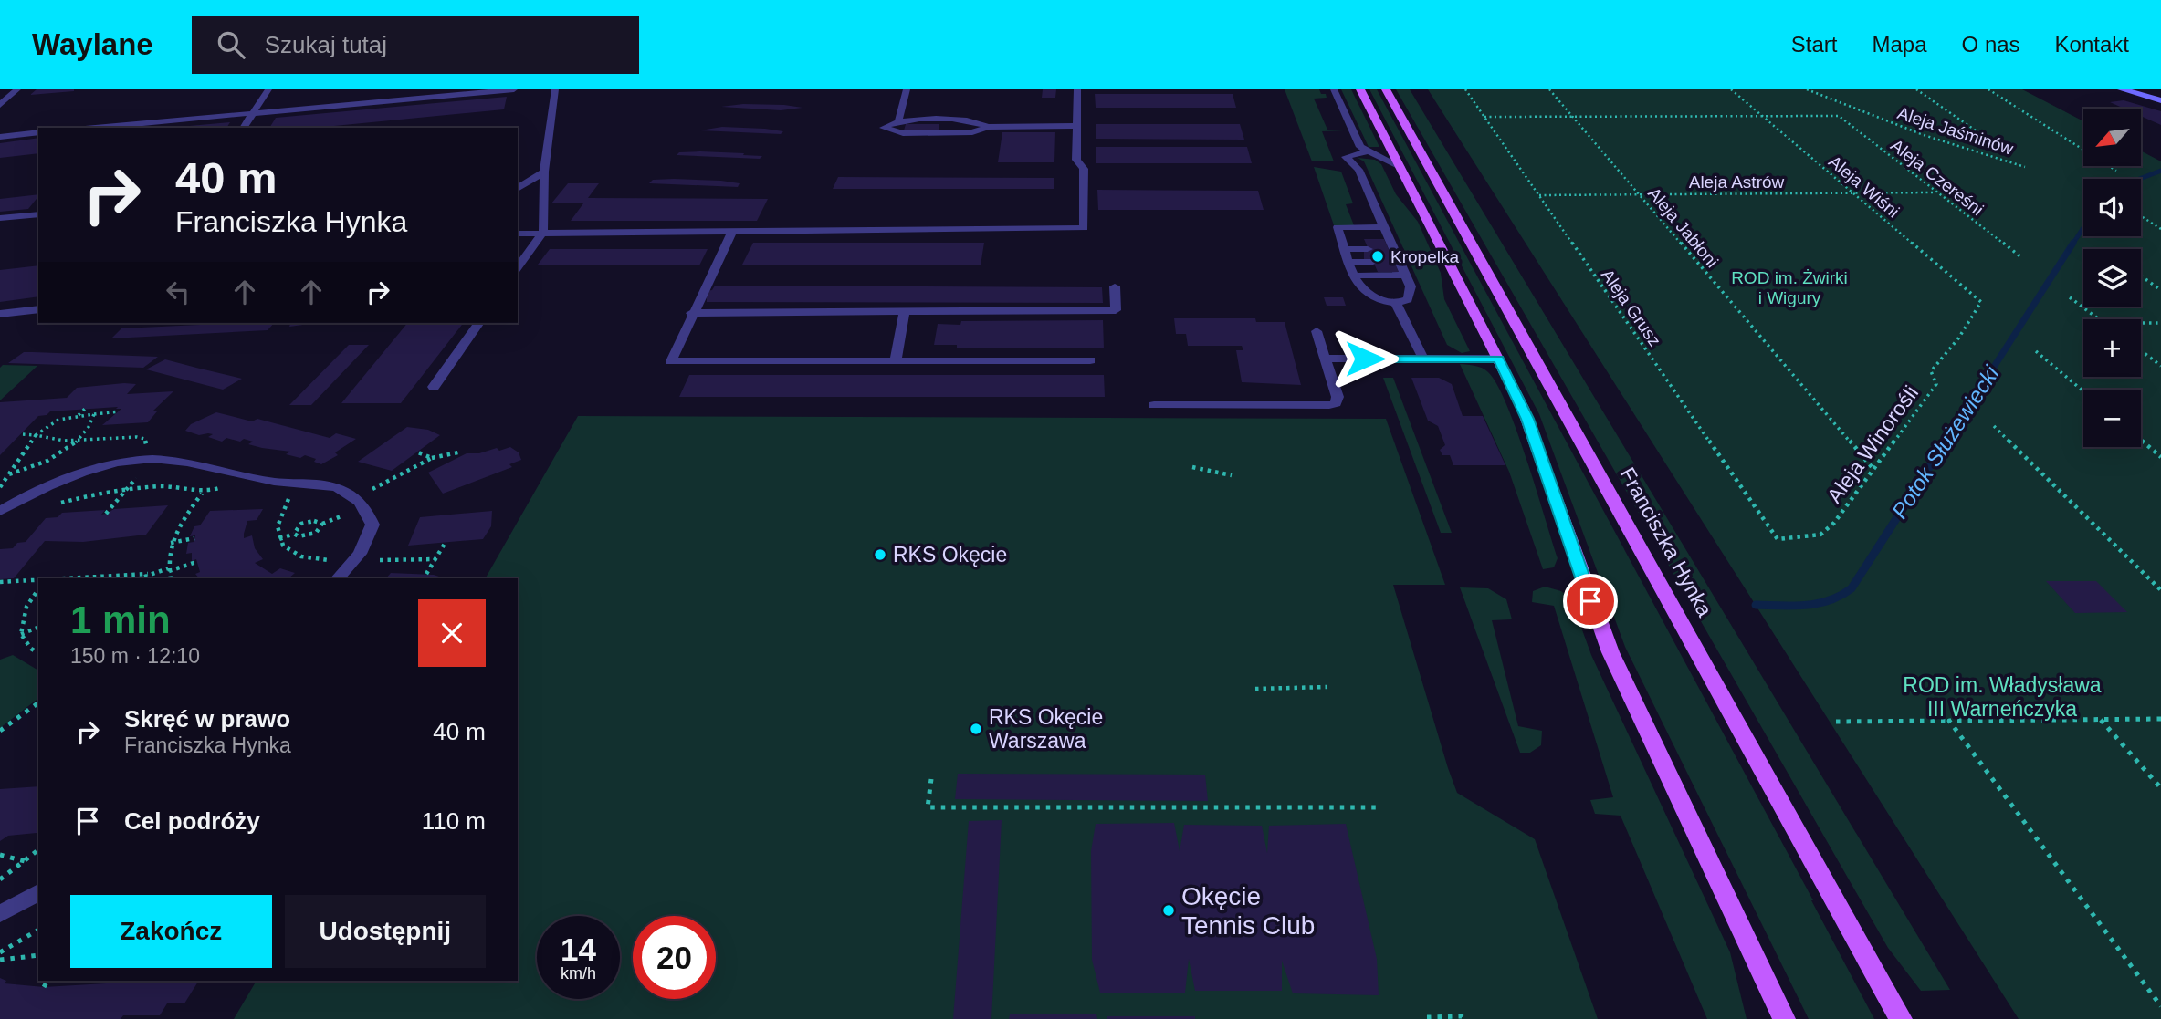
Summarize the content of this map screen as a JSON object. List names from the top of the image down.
{
  "streets": {
    "main road": ["Franciszka Hynka"],
    "path": [
      "Aleja Jaśminów",
      "Aleja Czereśni",
      "Aleja Astrów",
      "Aleja Wiśni",
      "Aleja Jabłoni",
      "Aleja Grusz",
      "Aleja Winorośli"
    ]
  },
  "crossings": [
    ["Aleja Czereśni", "Aleja Astrów"],
    ["Aleja Czereśni", "Aleja Wiśni"],
    ["Aleja Astrów", "Aleja Wiśni"],
    ["Aleja Astrów", "Aleja Jabłoni"],
    ["Aleja Astrów", "Aleja Grusz"],
    ["Aleja Wiśni", "Aleja Winorośli"],
    ["Aleja Jabłoni", "Aleja Winorośli"],
    ["Aleja Grusz", "Aleja Winorośli"]
  ],
  "water": ["Potok Służewiecki"],
  "parks": ["ROD im. Żwirki i Wigury", "ROD im. Władysława III Warneńczyka"],
  "places": [
    "Kropelka",
    "RKS Okęcie",
    "RKS Okęcie Warszawa",
    "Okęcie Tennis Club"
  ],
  "north": "bottom left",
  "page": {
    "header": "Waylane",
    "search": "Szukaj tutaj",
    "nav": [
      "Start",
      "Mapa",
      "O nas",
      "Kontakt"
    ],
    "map_buttons": ["+", "−"],
    "turn": ["40 m", "Franciszka Hynka"],
    "heading": ["1 min", "150 m · 12:10"],
    "list": [
      {
        "name": "Skręć w prawo",
        "note": "Franciszka Hynka",
        "value": "40 m"
      },
      {
        "name": "Cel podróży",
        "value": "110 m"
      }
    ],
    "buttons": ["Zakończ", "Udostępnij"],
    "speed": "14 km/h",
    "limit": "20"
  }
}
